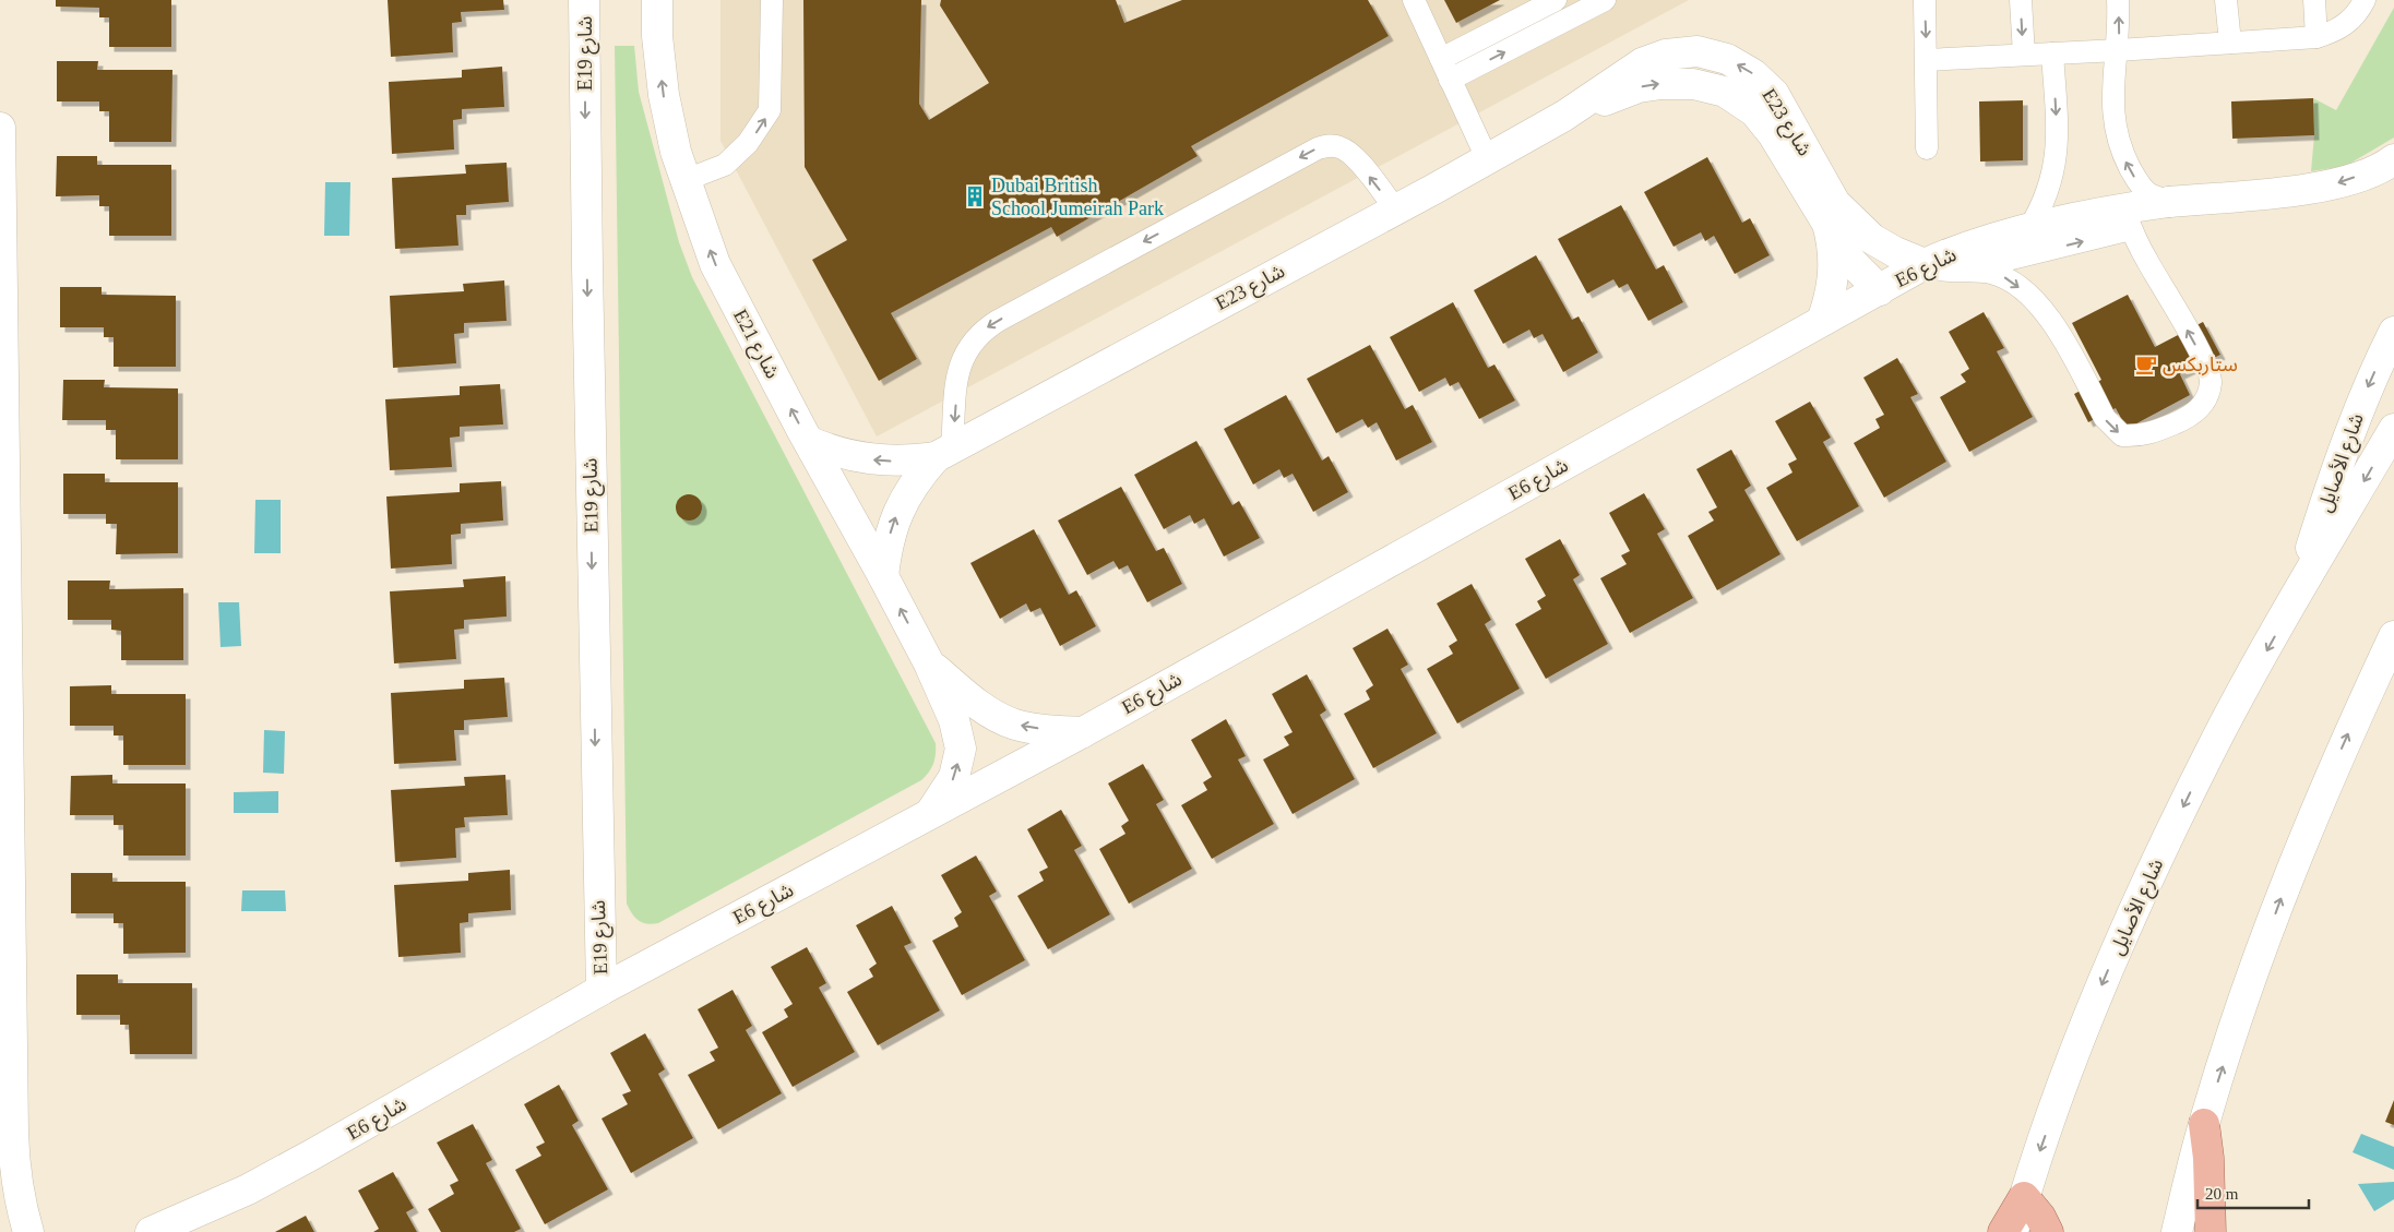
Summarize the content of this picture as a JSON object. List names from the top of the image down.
{
  "streets": {
    "street": [
      "E19 شارع",
      "E23 شارع",
      "E6 شارع",
      "E21 شارع",
      "شارع الأصايل"
    ]
  },
  "crossings": [
    ["E19 شارع", "E6 شارع"],
    ["E23 شارع", "E6 شارع"],
    ["E23 شارع", "E21 شارع"],
    ["E6 شارع", "E21 شارع"]
  ],
  "one_way": ["E19 شارع", "E21 شارع"],
  "places": {
    "building": ["Dubai British School Jumeirah Park"],
    "cafe": ["ستاربكس"]
  },
  "scale_bar": "20 m"
}
